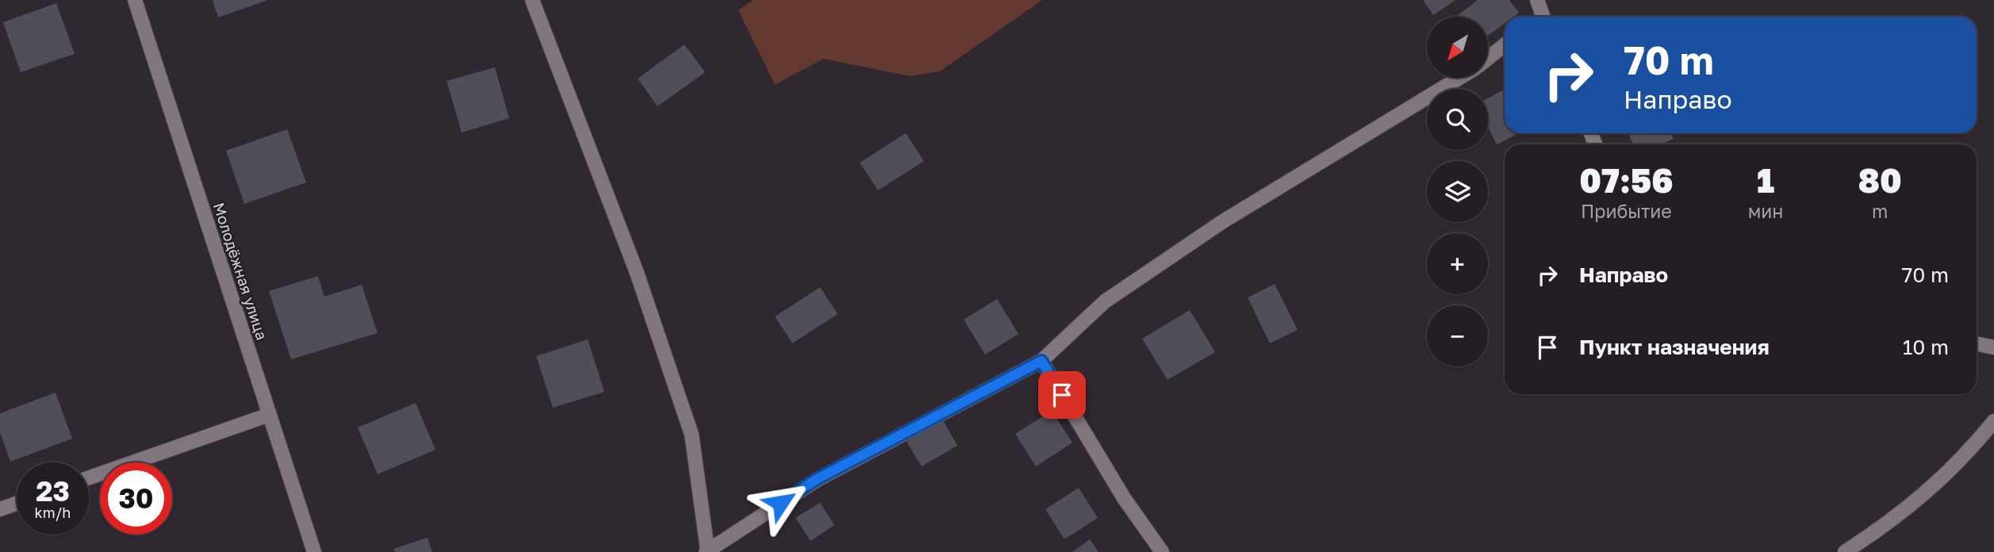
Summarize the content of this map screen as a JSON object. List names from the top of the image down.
{
  "streets": {
    "street": ["Молодёжная улица"]
  },
  "north": "bottom left",
  "page": {
    "map_buttons": ["+", "−"],
    "turn": ["70 m", "Направо"],
    "eta": [
      "07:56",
      "Прибытие",
      "1",
      "мин",
      "80",
      "m"
    ],
    "list": [
      {
        "name": "Направо",
        "value": "70 m"
      },
      {
        "name": "Пункт назначения",
        "value": "10 m"
      }
    ],
    "speed": "23 km/h",
    "limit": "30"
  }
}
